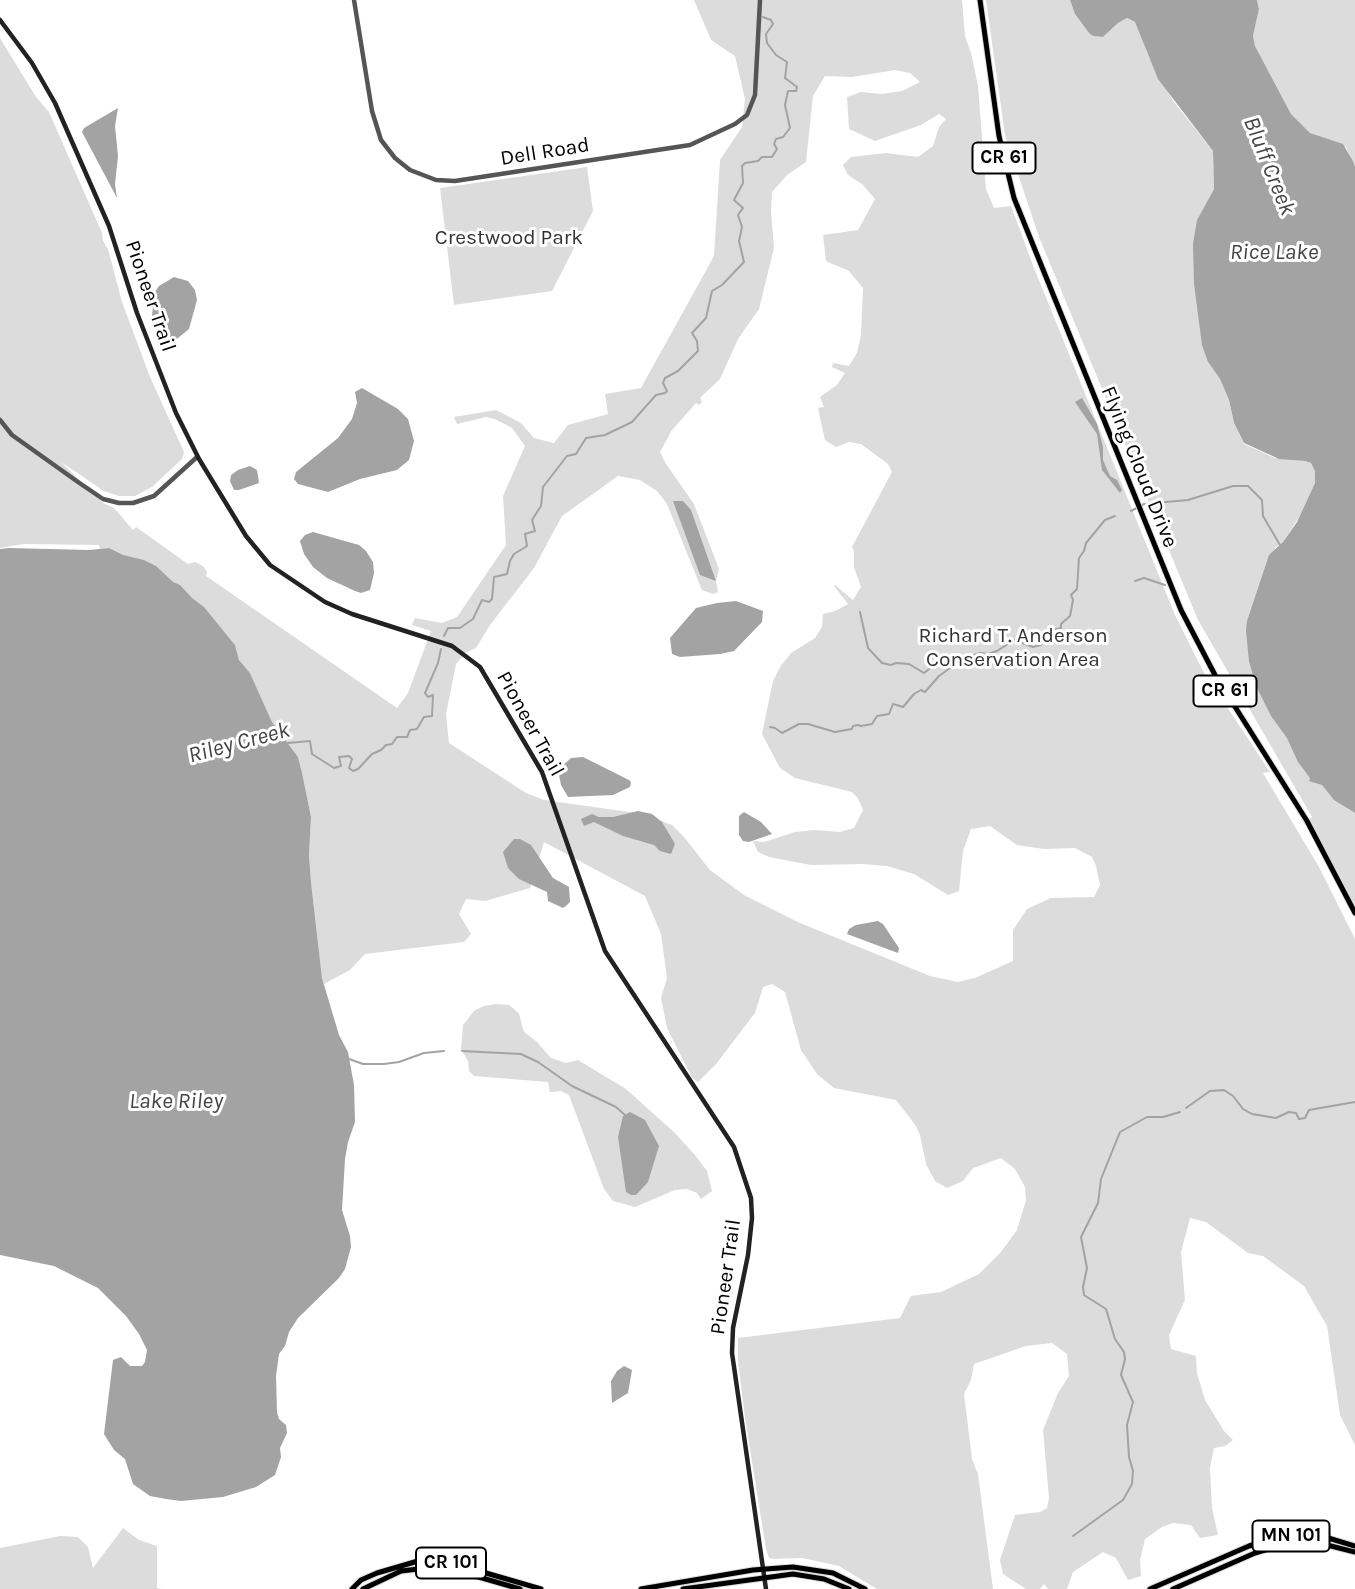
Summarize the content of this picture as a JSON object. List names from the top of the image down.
{
  "streets": {
    "main road": [
      "CR 61",
      "Pioneer Trail",
      "Flying Cloud Drive",
      "MN 101",
      "CR 101"
    ],
    "street": ["Dell Road"]
  },
  "water": [
    "Bluff Creek",
    "Rice Lake",
    "Riley Creek",
    "Lake Riley"
  ],
  "parks": ["Crestwood Park", "Richard T. Anderson Conservation Area"]
}
